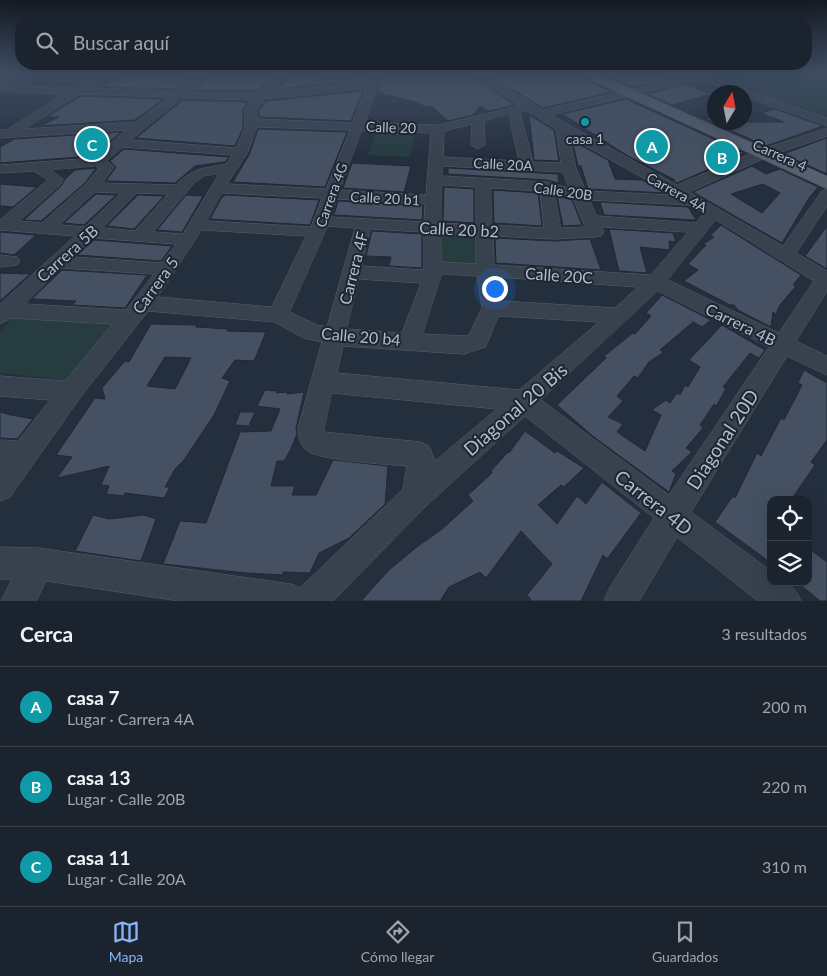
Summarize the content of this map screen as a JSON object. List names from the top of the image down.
{
  "streets": {
    "main road": ["Carrera 4"],
    "street": [
      "Calle 20",
      "Calle 20A",
      "Calle 20B",
      "Carrera 4A",
      "Carrera 4G",
      "Calle 20 b1",
      "Calle 20 b2",
      "Carrera 5B",
      "Carrera 4F",
      "Calle 20C",
      "Carrera 5",
      "Carrera 4B",
      "Calle 20 b4",
      "Diagonal 20 Bis",
      "Diagonal 20D",
      "Carrera 4D"
    ]
  },
  "crossings": [
    ["Calle 20", "Carrera 4A"],
    ["Calle 20", "Carrera 4G"],
    ["Calle 20", "Carrera 5"],
    ["Calle 20B", "Carrera 4A"],
    ["Calle 20B", "Calle 20 b2"],
    ["Calle 20B", "Diagonal 20 Bis"],
    ["Carrera 4A", "Calle 20 b2"],
    ["Carrera 4A", "Diagonal 20 Bis"],
    ["Carrera 4A", "Diagonal 20D"],
    ["Carrera 4G", "Calle 20 b1"],
    ["Carrera 4G", "Calle 20 b2"],
    ["Carrera 4G", "Calle 20 b4"],
    ["Calle 20 b1", "Carrera 5"],
    ["Calle 20 b2", "Carrera 5B"],
    ["Calle 20 b2", "Carrera 4F"],
    ["Calle 20 b2", "Carrera 5"],
    ["Calle 20 b2", "Diagonal 20 Bis"],
    ["Carrera 5B", "Calle 20 b4"],
    ["Carrera 4F", "Calle 20C"],
    ["Carrera 4F", "Calle 20 b4"],
    ["Carrera 4F", "Diagonal 20 Bis"],
    ["Calle 20C", "Carrera 4B"],
    ["Calle 20C", "Diagonal 20 Bis"],
    ["Carrera 5", "Calle 20 b4"],
    ["Carrera 4B", "Diagonal 20 Bis"],
    ["Carrera 4B", "Diagonal 20D"],
    ["Diagonal 20 Bis", "Carrera 4D"],
    ["Diagonal 20D", "Carrera 4D"]
  ],
  "places": ["casa 1"],
  "north": "top",
  "page": {
    "search": "Buscar aquí",
    "pins": ["C", "A", "B"],
    "heading": ["Cerca", "3 resultados"],
    "list": [
      {
        "mark": "A",
        "name": "casa 7",
        "note": "Lugar · Carrera 4A",
        "value": "200 m"
      },
      {
        "mark": "B",
        "name": "casa 13",
        "note": "Lugar · Calle 20B",
        "value": "220 m"
      },
      {
        "mark": "C",
        "name": "casa 11",
        "note": "Lugar · Calle 20A",
        "value": "310 m"
      }
    ],
    "nav": ["Mapa", "Cómo llegar", "Guardados"]
  }
}
